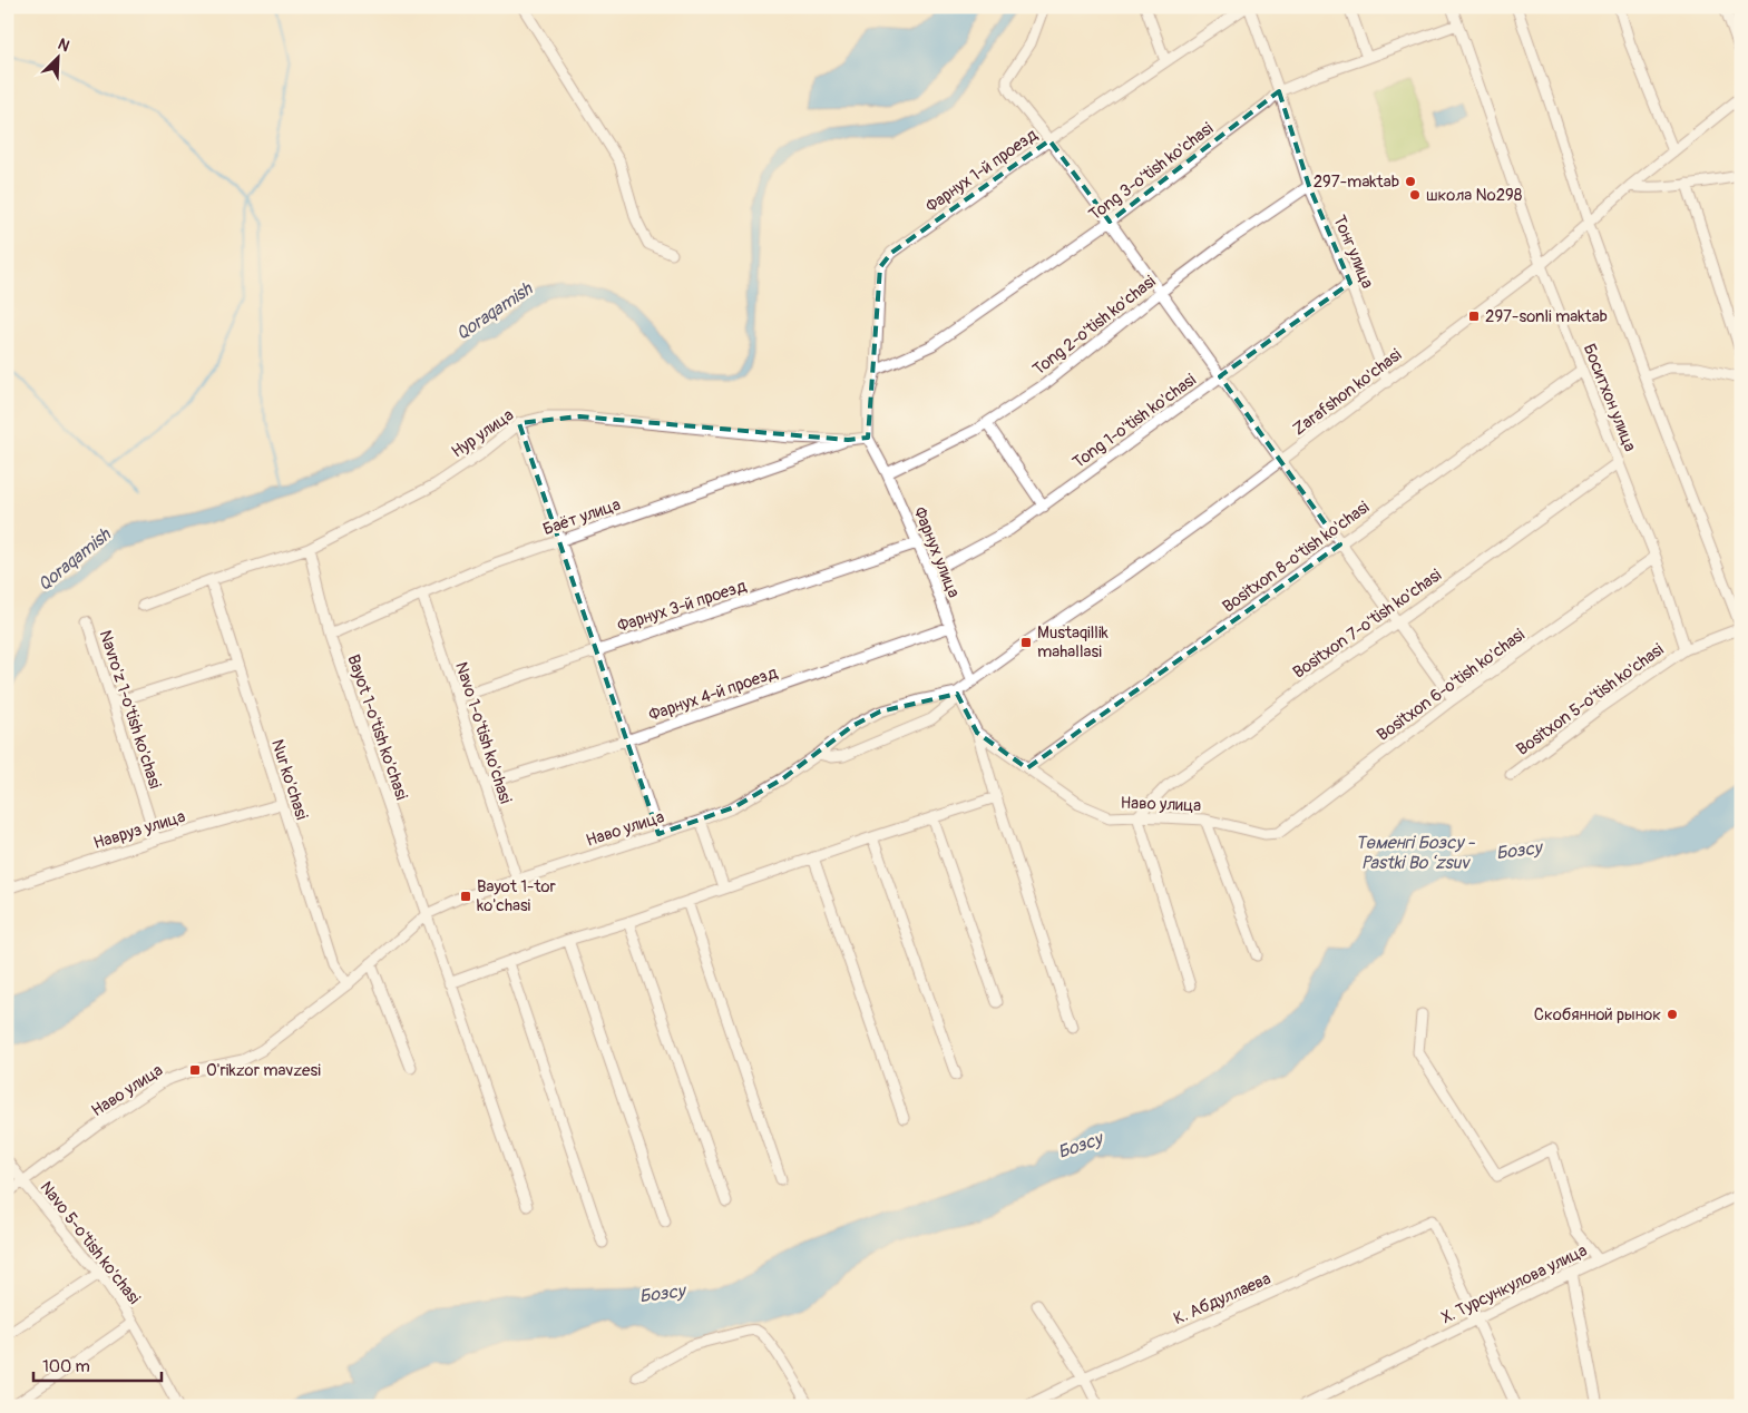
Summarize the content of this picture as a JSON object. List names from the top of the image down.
{
  "streets": {
    "street": [
      "Фарнух 1-й проезд",
      "Tong 3-o'tish ko'chasi",
      "Тонг улица",
      "Tong 2-o'tish ko'chasi",
      "Zarafshon ko'chasi",
      "Боситхон улица",
      "Tong 1-o'tish ko'chasi",
      "Нур улица",
      "Баёт улица",
      "Фарнух улица",
      "Bositxon 8-o'tish ko'chasi",
      "Фарнух 3-й проезд",
      "Bositxon 7-o'tish ko'chasi",
      "Bositxon 6-o'tish ko'chasi",
      "Фарнух 4-й проезд",
      "Bositxon 5-o'tish ko'chasi",
      "Navro'z 1-o'tish ko'chasi",
      "Bayot 1-o'tish ko'chasi",
      "Navo 1-o'tish ko'chasi",
      "Nur ko'chasi",
      "Наво улица",
      "Навруз улица",
      "Navo 5-o'tish ko'chasi",
      "Х. Турсункулова улица",
      "К. Абдуллаева"
    ]
  },
  "crossings": [
    ["Фарнух 1-й проезд", "Tong 3-o'tish ko'chasi"],
    ["Фарнух 1-й проезд", "Тонг улица"],
    ["Фарнух 1-й проезд", "Нур улица"],
    ["Фарнух 1-й проезд", "Фарнух улица"],
    ["Tong 3-o'tish ko'chasi", "Тонг улица"],
    ["Tong 3-o'tish ko'chasi", "Боситхон улица"],
    ["Тонг улица", "Tong 2-o'tish ko'chasi"],
    ["Тонг улица", "Zarafshon ko'chasi"],
    ["Тонг улица", "Tong 1-o'tish ko'chasi"],
    ["Tong 2-o'tish ko'chasi", "Фарнух улица"],
    ["Zarafshon ko'chasi", "Боситхон улица"],
    ["Zarafshon ko'chasi", "Фарнух улица"],
    ["Zarafshon ko'chasi", "Наво улица"],
    ["Боситхон улица", "Bositxon 8-o'tish ko'chasi"],
    ["Боситхон улица", "Bositxon 7-o'tish ko'chasi"],
    ["Боситхон улица", "Bositxon 6-o'tish ko'chasi"],
    ["Боситхон улица", "Bositxon 5-o'tish ko'chasi"],
    ["Tong 1-o'tish ko'chasi", "Фарнух улица"],
    ["Нур улица", "Баёт улица"],
    ["Нур улица", "Фарнух улица"],
    ["Нур улица", "Bayot 1-o'tish ko'chasi"],
    ["Нур улица", "Nur ko'chasi"],
    ["Баёт улица", "Bayot 1-o'tish ko'chasi"],
    ["Баёт улица", "Navo 1-o'tish ko'chasi"],
    ["Фарнух улица", "Фарнух 3-й проезд"],
    ["Фарнух улица", "Фарнух 4-й проезд"],
    ["Bositxon 8-o'tish ko'chasi", "Наво улица"],
    ["Фарнух 3-й проезд", "Navo 1-o'tish ko'chasi"],
    ["Bositxon 7-o'tish ko'chasi", "Наво улица"],
    ["Bositxon 6-o'tish ko'chasi", "Наво улица"],
    ["Фарнух 4-й проезд", "Navo 1-o'tish ko'chasi"],
    ["Navro'z 1-o'tish ko'chasi", "Навруз улица"],
    ["Bayot 1-o'tish ko'chasi", "Наво улица"],
    ["Navo 1-o'tish ko'chasi", "Наво улица"],
    ["Nur ko'chasi", "Наво улица"],
    ["Nur ko'chasi", "Навруз улица"],
    ["Наво улица", "Navo 5-o'tish ko'chasi"],
    ["Х. Турсункулова улица", "К. Абдуллаева"]
  ],
  "water": ["Qoraqamish", "Төменгі Бозсу - Pastki Boʻzsuv", "Бозсу"],
  "places": {
    "other": ["297-maktab", "школа №298", "Скобянной рынок"],
    "transit": [
      "297-sonli maktab",
      "Mustaqillik mahallasi",
      "Bayot 1-tor ko'chasi",
      "O'rikzor mavzesi"
    ]
  },
  "scale_bar": "100 m",
  "north": "top right"
}
